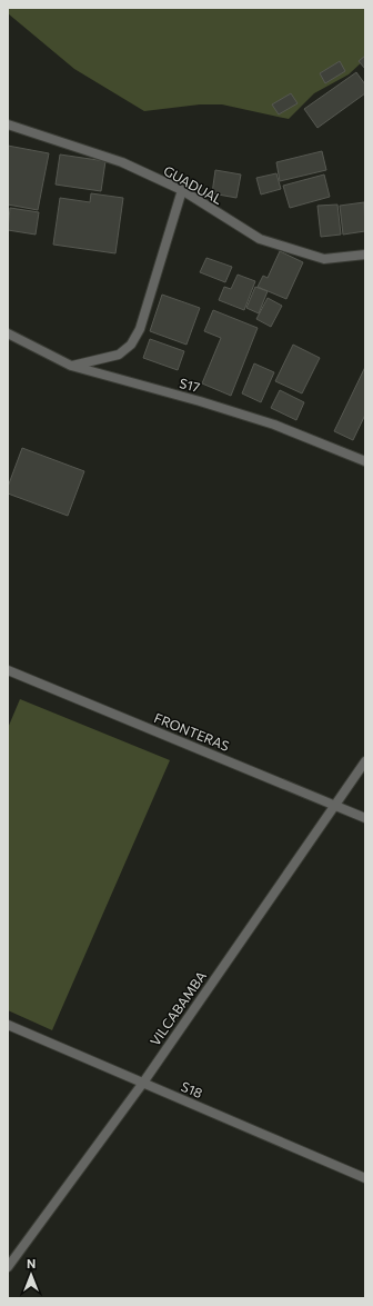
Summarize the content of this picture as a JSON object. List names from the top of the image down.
{
  "streets": {
    "street": [
      "GUADUAL",
      "S17",
      "FRONTERAS",
      "VILCABAMBA",
      "S18"
    ]
  },
  "crossings": [
    ["FRONTERAS", "VILCABAMBA"],
    ["VILCABAMBA", "S18"]
  ],
  "north": "top"
}
